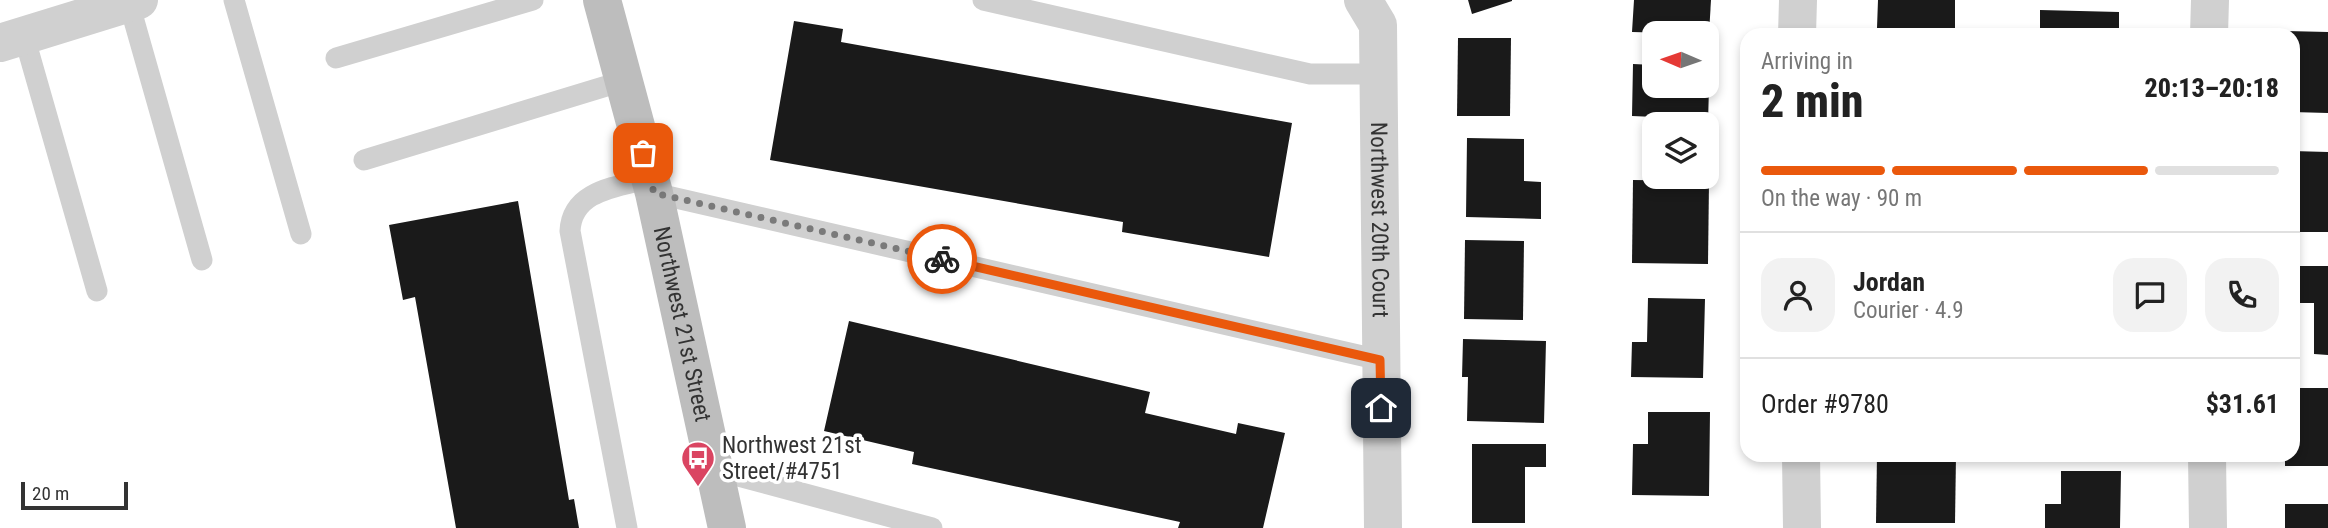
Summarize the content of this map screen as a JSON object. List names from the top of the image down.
{
  "streets": {
    "street": ["Northwest 20th Court", "Northwest 21st Street"]
  },
  "places": {
    "bus stop": ["Northwest 21st Street/#4751"]
  },
  "scale_bar": "20 m",
  "north": "left",
  "page": {
    "heading": ["2 min", "Arriving in", "20:13–20:18"],
    "panel": [
      "Jordan",
      "Courier · 4.9",
      "Order #9780",
      "$31.61"
    ],
    "bar": "On the way · 90 m",
    "scale": "20 m"
  }
}
